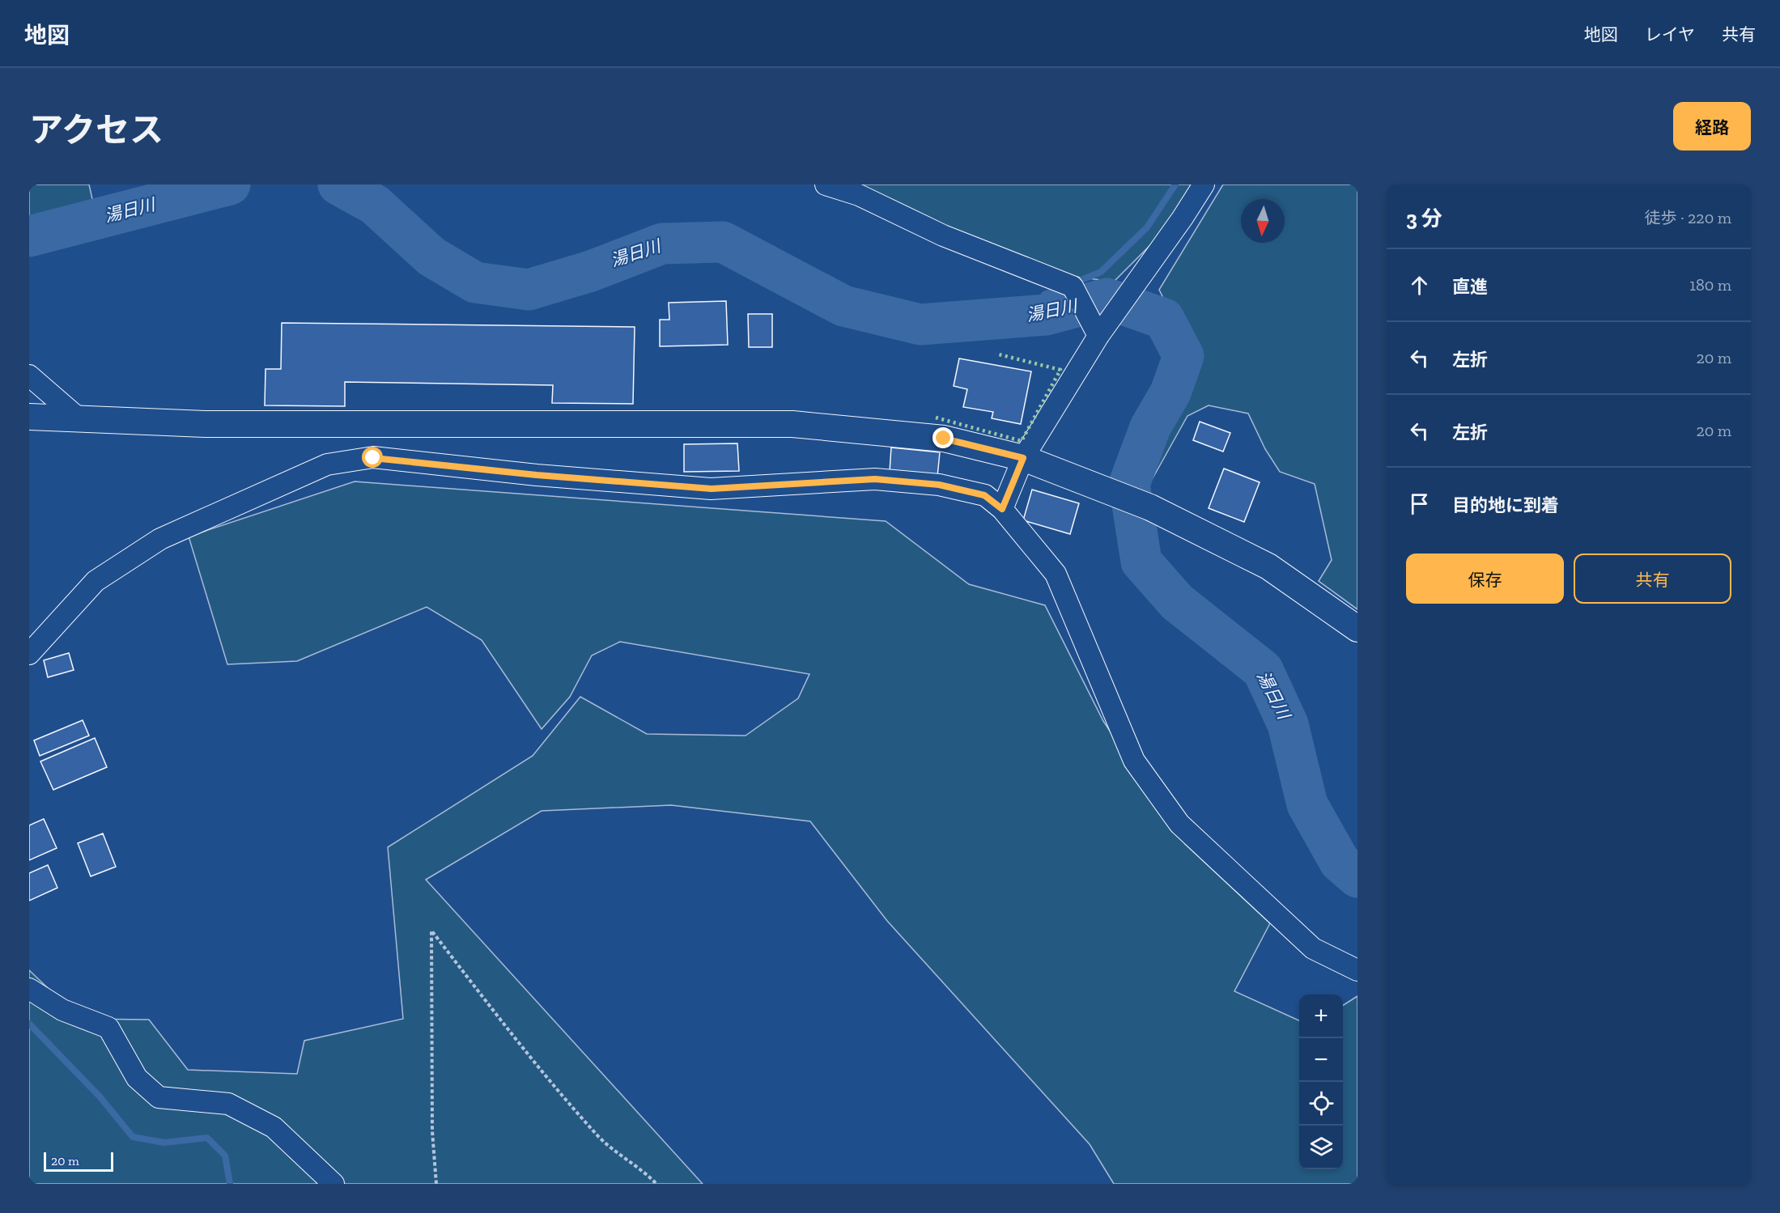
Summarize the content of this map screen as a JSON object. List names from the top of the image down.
{
  "water": ["湯日川"],
  "scale_bar": "20 m",
  "north": "bottom",
  "page": {
    "header": "地図",
    "nav": ["地図", "レイヤ", "共有"],
    "title": "アクセス",
    "buttons": [
      "経路",
      ["保存", "共有"]
    ],
    "heading": ["3 分", "徒歩 · 220 m"],
    "list": [
      ["直進", "180 m"],
      ["左折", "20 m"],
      ["左折", "20 m"],
      "目的地に到着"
    ],
    "map_buttons": ["+", "−"],
    "scale": "20 m"
  }
}
